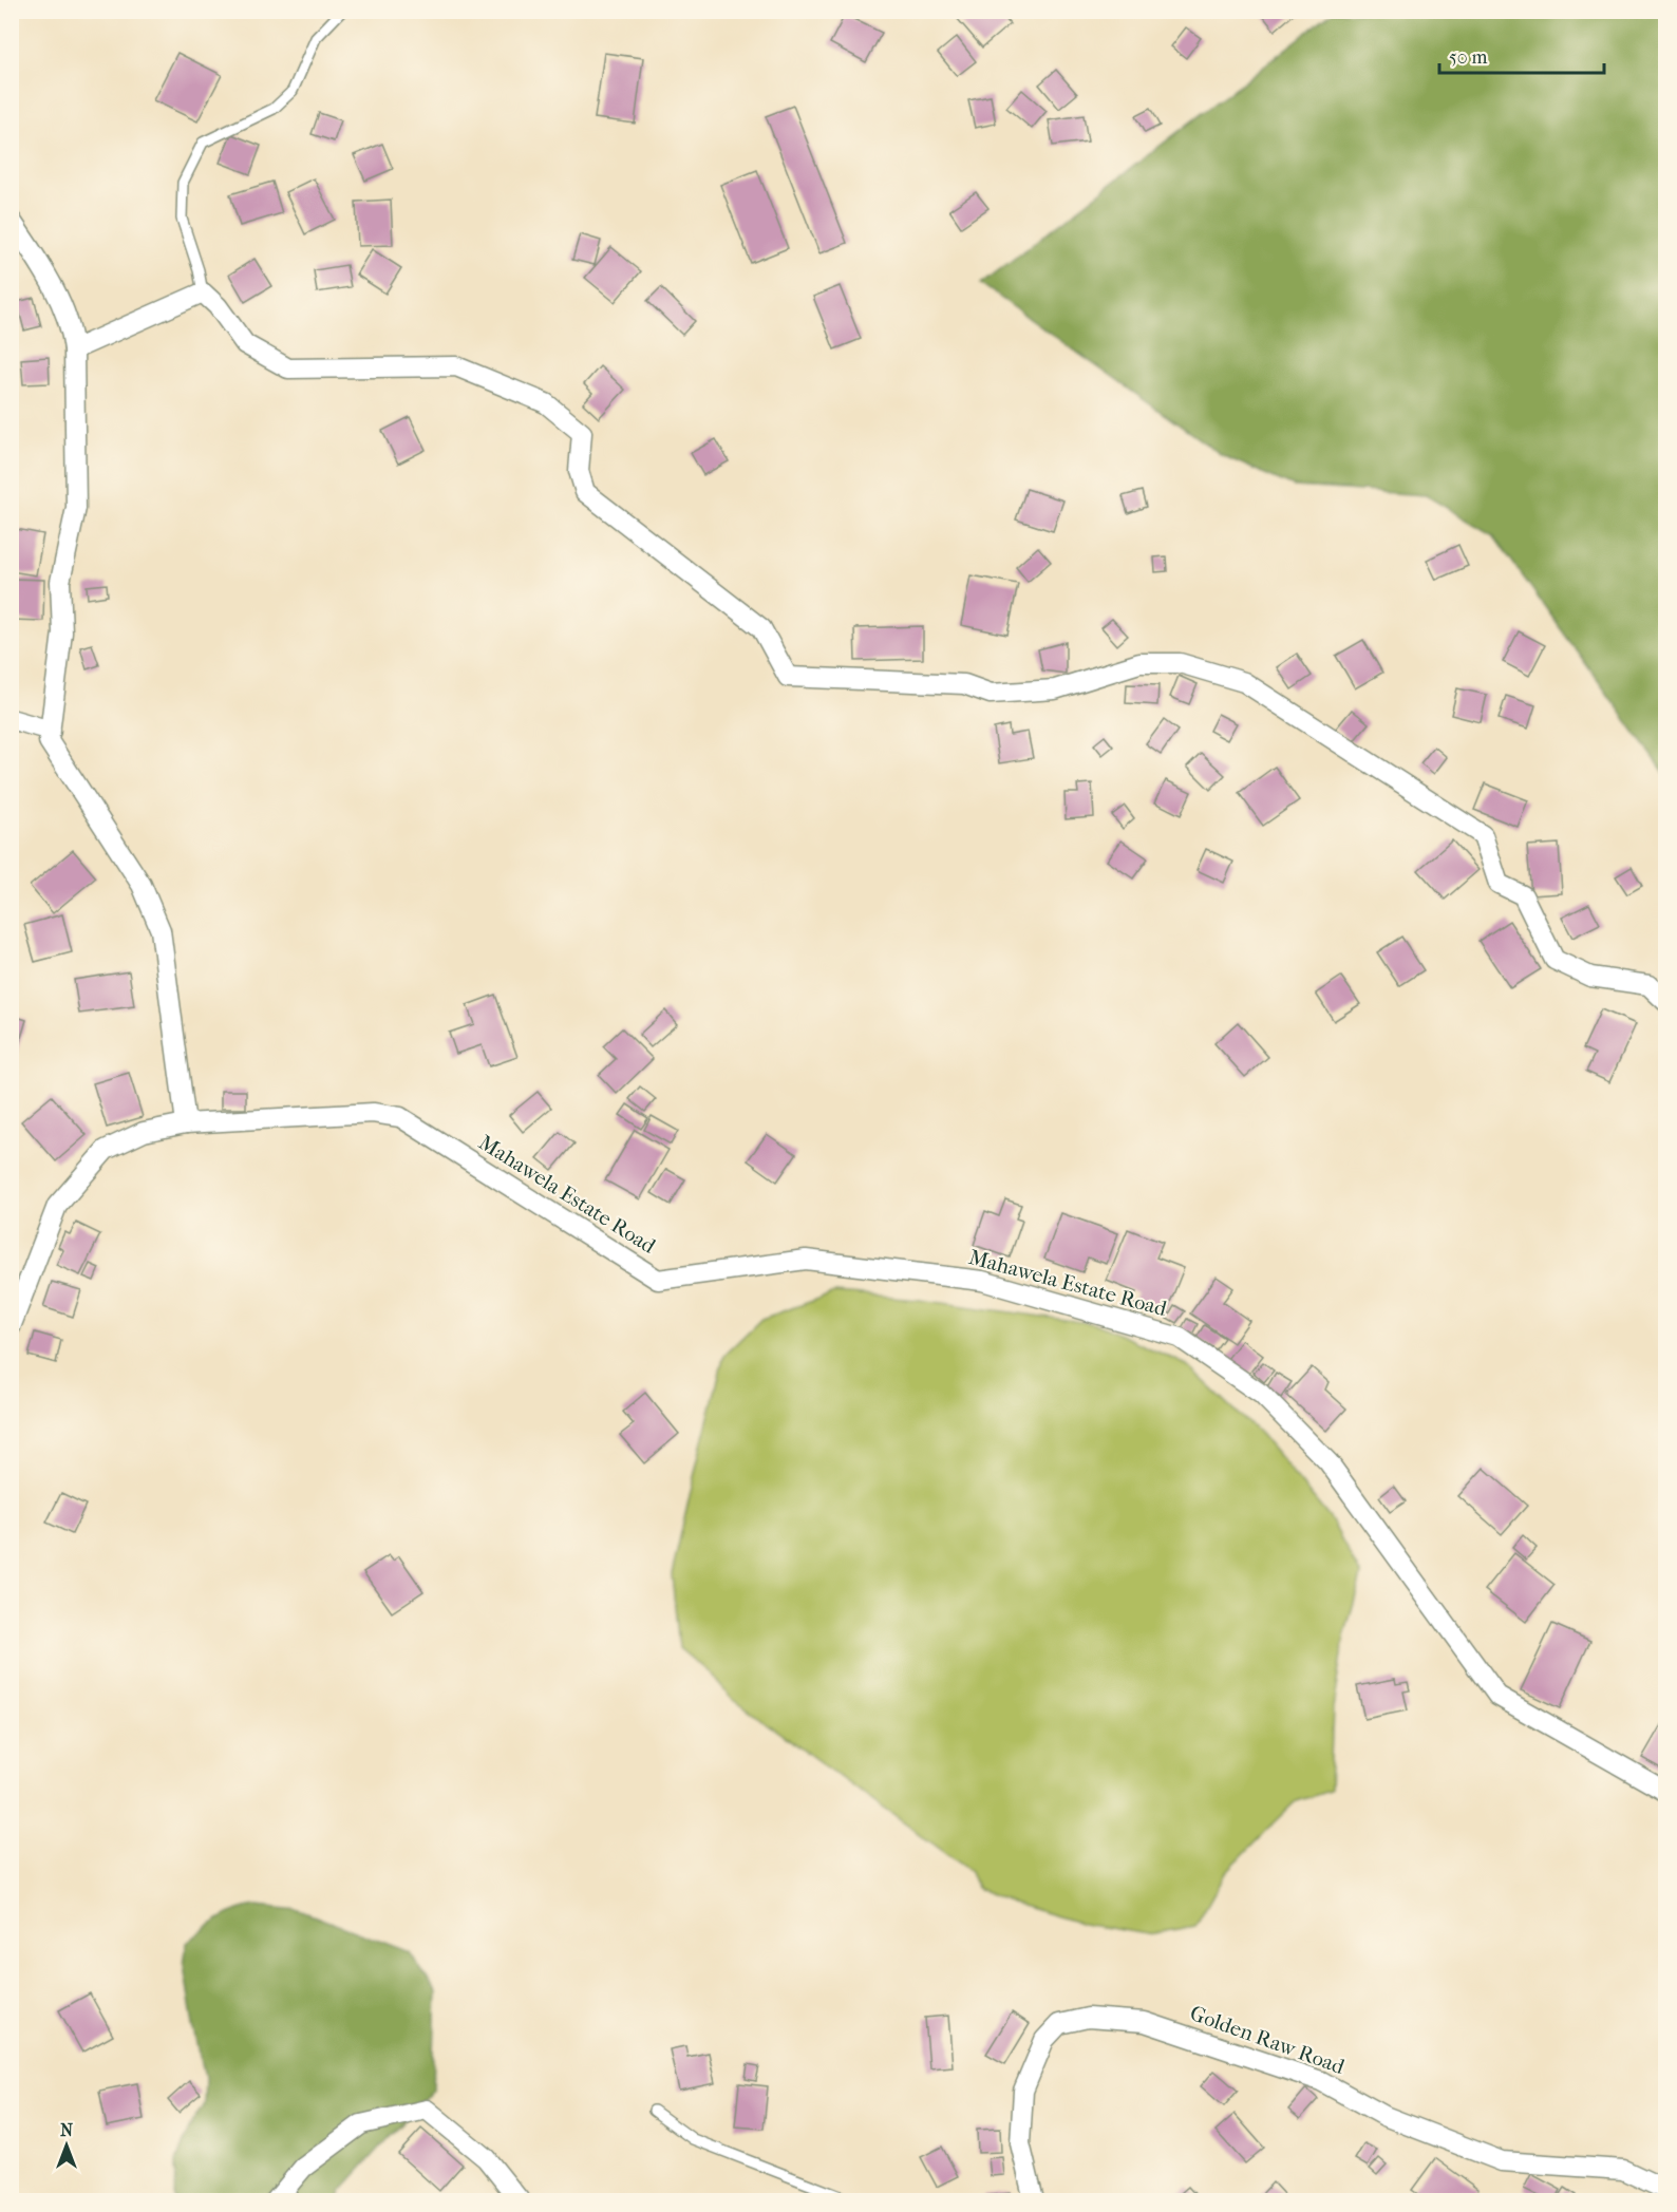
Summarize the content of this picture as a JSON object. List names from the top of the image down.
{
  "streets": {
    "street": ["Mahawela Estate Road", "Golden Raw Road"]
  },
  "scale_bar": "50 m",
  "north": "top"
}
